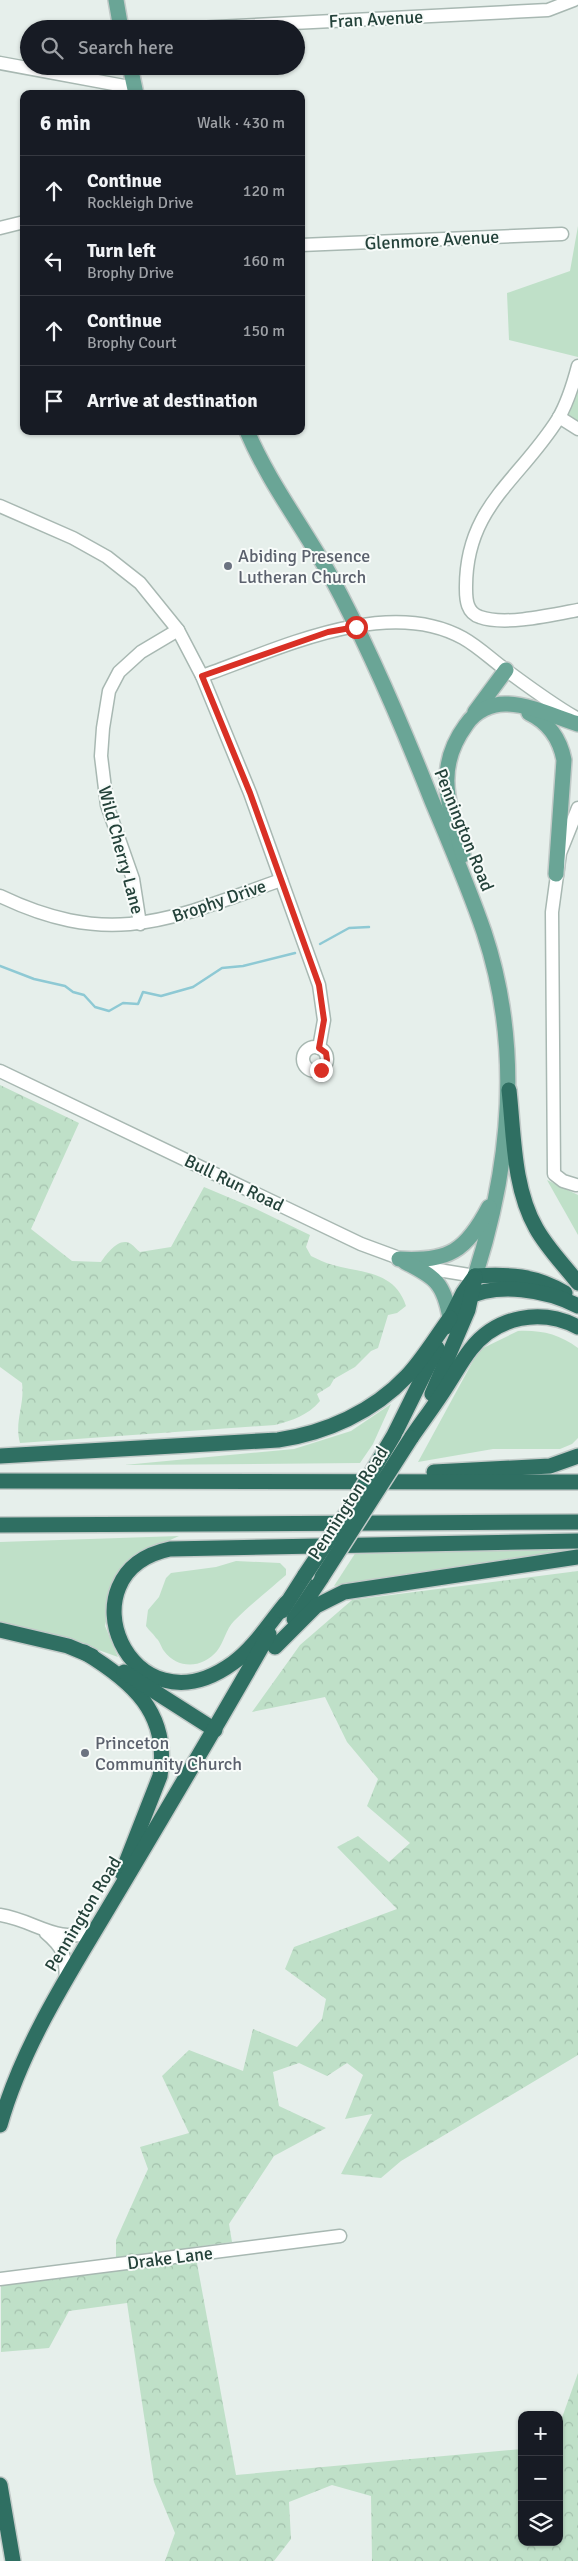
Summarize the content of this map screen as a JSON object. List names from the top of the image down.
{
  "streets": {
    "highway": ["Pennington Road"],
    "street": [
      "Fran Avenue",
      "Glenmore Avenue",
      "Wild Cherry Lane",
      "Brophy Drive",
      "Bull Run Road",
      "Drake Lane"
    ]
  },
  "crossings": [
    ["Pennington Road", "Bull Run Road"],
    ["Wild Cherry Lane", "Brophy Drive"]
  ],
  "places": ["Abiding Presence Lutheran Church", "Princeton Community Church"],
  "page": {
    "search": "Search here",
    "heading": ["6 min", "Walk · 430 m"],
    "list": [
      ["Continue", "Rockleigh Drive", "120 m"],
      ["Turn left", "Brophy Drive", "160 m"],
      ["Continue", "Brophy Court", "150 m"],
      "Arrive at destination"
    ],
    "map_buttons": ["+", "−"]
  }
}
